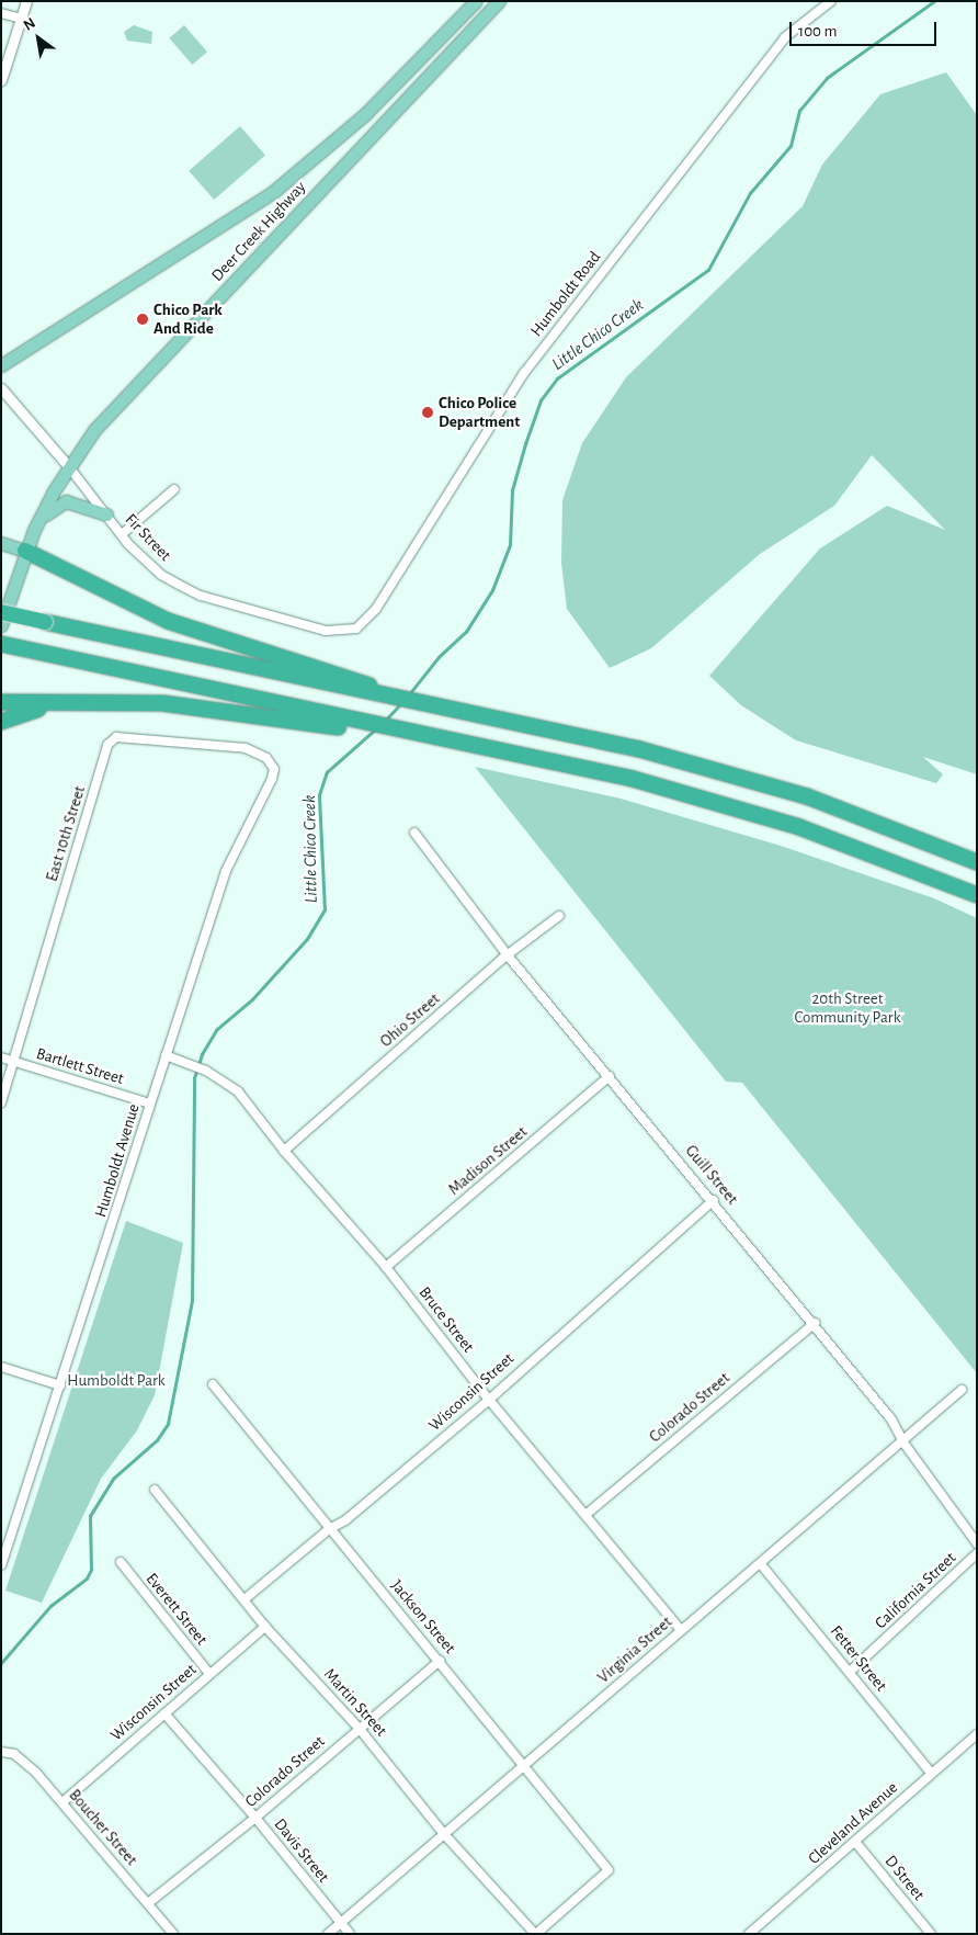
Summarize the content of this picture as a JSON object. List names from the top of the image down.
{
  "streets": {
    "main road": ["Deer Creek Highway"],
    "street": [
      "Humboldt Road",
      "Fir Street",
      "East 10th Street",
      "Ohio Street",
      "Bartlett Street",
      "Humboldt Avenue",
      "Madison Street",
      "Guill Street",
      "Bruce Street",
      "Wisconsin Street",
      "Colorado Street",
      "California Street",
      "Everett Street",
      "Jackson Street",
      "Virginia Street",
      "Fetter Street",
      "Martin Street",
      "Cleveland Avenue",
      "Boucher Street",
      "Davis Street",
      "D Street"
    ]
  },
  "crossings": [
    ["Deer Creek Highway", "Fir Street"],
    ["Humboldt Road", "Fir Street"],
    ["East 10th Street", "Bartlett Street"],
    ["East 10th Street", "Humboldt Avenue"],
    ["Ohio Street", "Guill Street"],
    ["Ohio Street", "Bruce Street"],
    ["Bartlett Street", "Humboldt Avenue"],
    ["Humboldt Avenue", "Bruce Street"],
    ["Madison Street", "Guill Street"],
    ["Madison Street", "Bruce Street"],
    ["Guill Street", "Wisconsin Street"],
    ["Guill Street", "Colorado Street"],
    ["Guill Street", "Virginia Street"],
    ["Bruce Street", "Wisconsin Street"],
    ["Bruce Street", "Colorado Street"],
    ["Bruce Street", "Virginia Street"],
    ["Wisconsin Street", "Everett Street"],
    ["Wisconsin Street", "Jackson Street"],
    ["Wisconsin Street", "Martin Street"],
    ["Wisconsin Street", "Boucher Street"],
    ["Wisconsin Street", "Davis Street"],
    ["Colorado Street", "Jackson Street"],
    ["Colorado Street", "Martin Street"],
    ["Colorado Street", "Boucher Street"],
    ["Colorado Street", "Davis Street"],
    ["California Street", "Fetter Street"],
    ["Jackson Street", "Virginia Street"],
    ["Jackson Street", "Martin Street"],
    ["Virginia Street", "Fetter Street"],
    ["Virginia Street", "Martin Street"],
    ["Virginia Street", "Davis Street"],
    ["Fetter Street", "Cleveland Avenue"],
    ["Cleveland Avenue", "D Street"]
  ],
  "water": ["Little Chico Creek"],
  "parks": ["20th Street Community Park", "Humboldt Park"],
  "places": ["Chico Park And Ride", "Chico Police Department"],
  "scale_bar": "100 m",
  "north": "top left"
}
